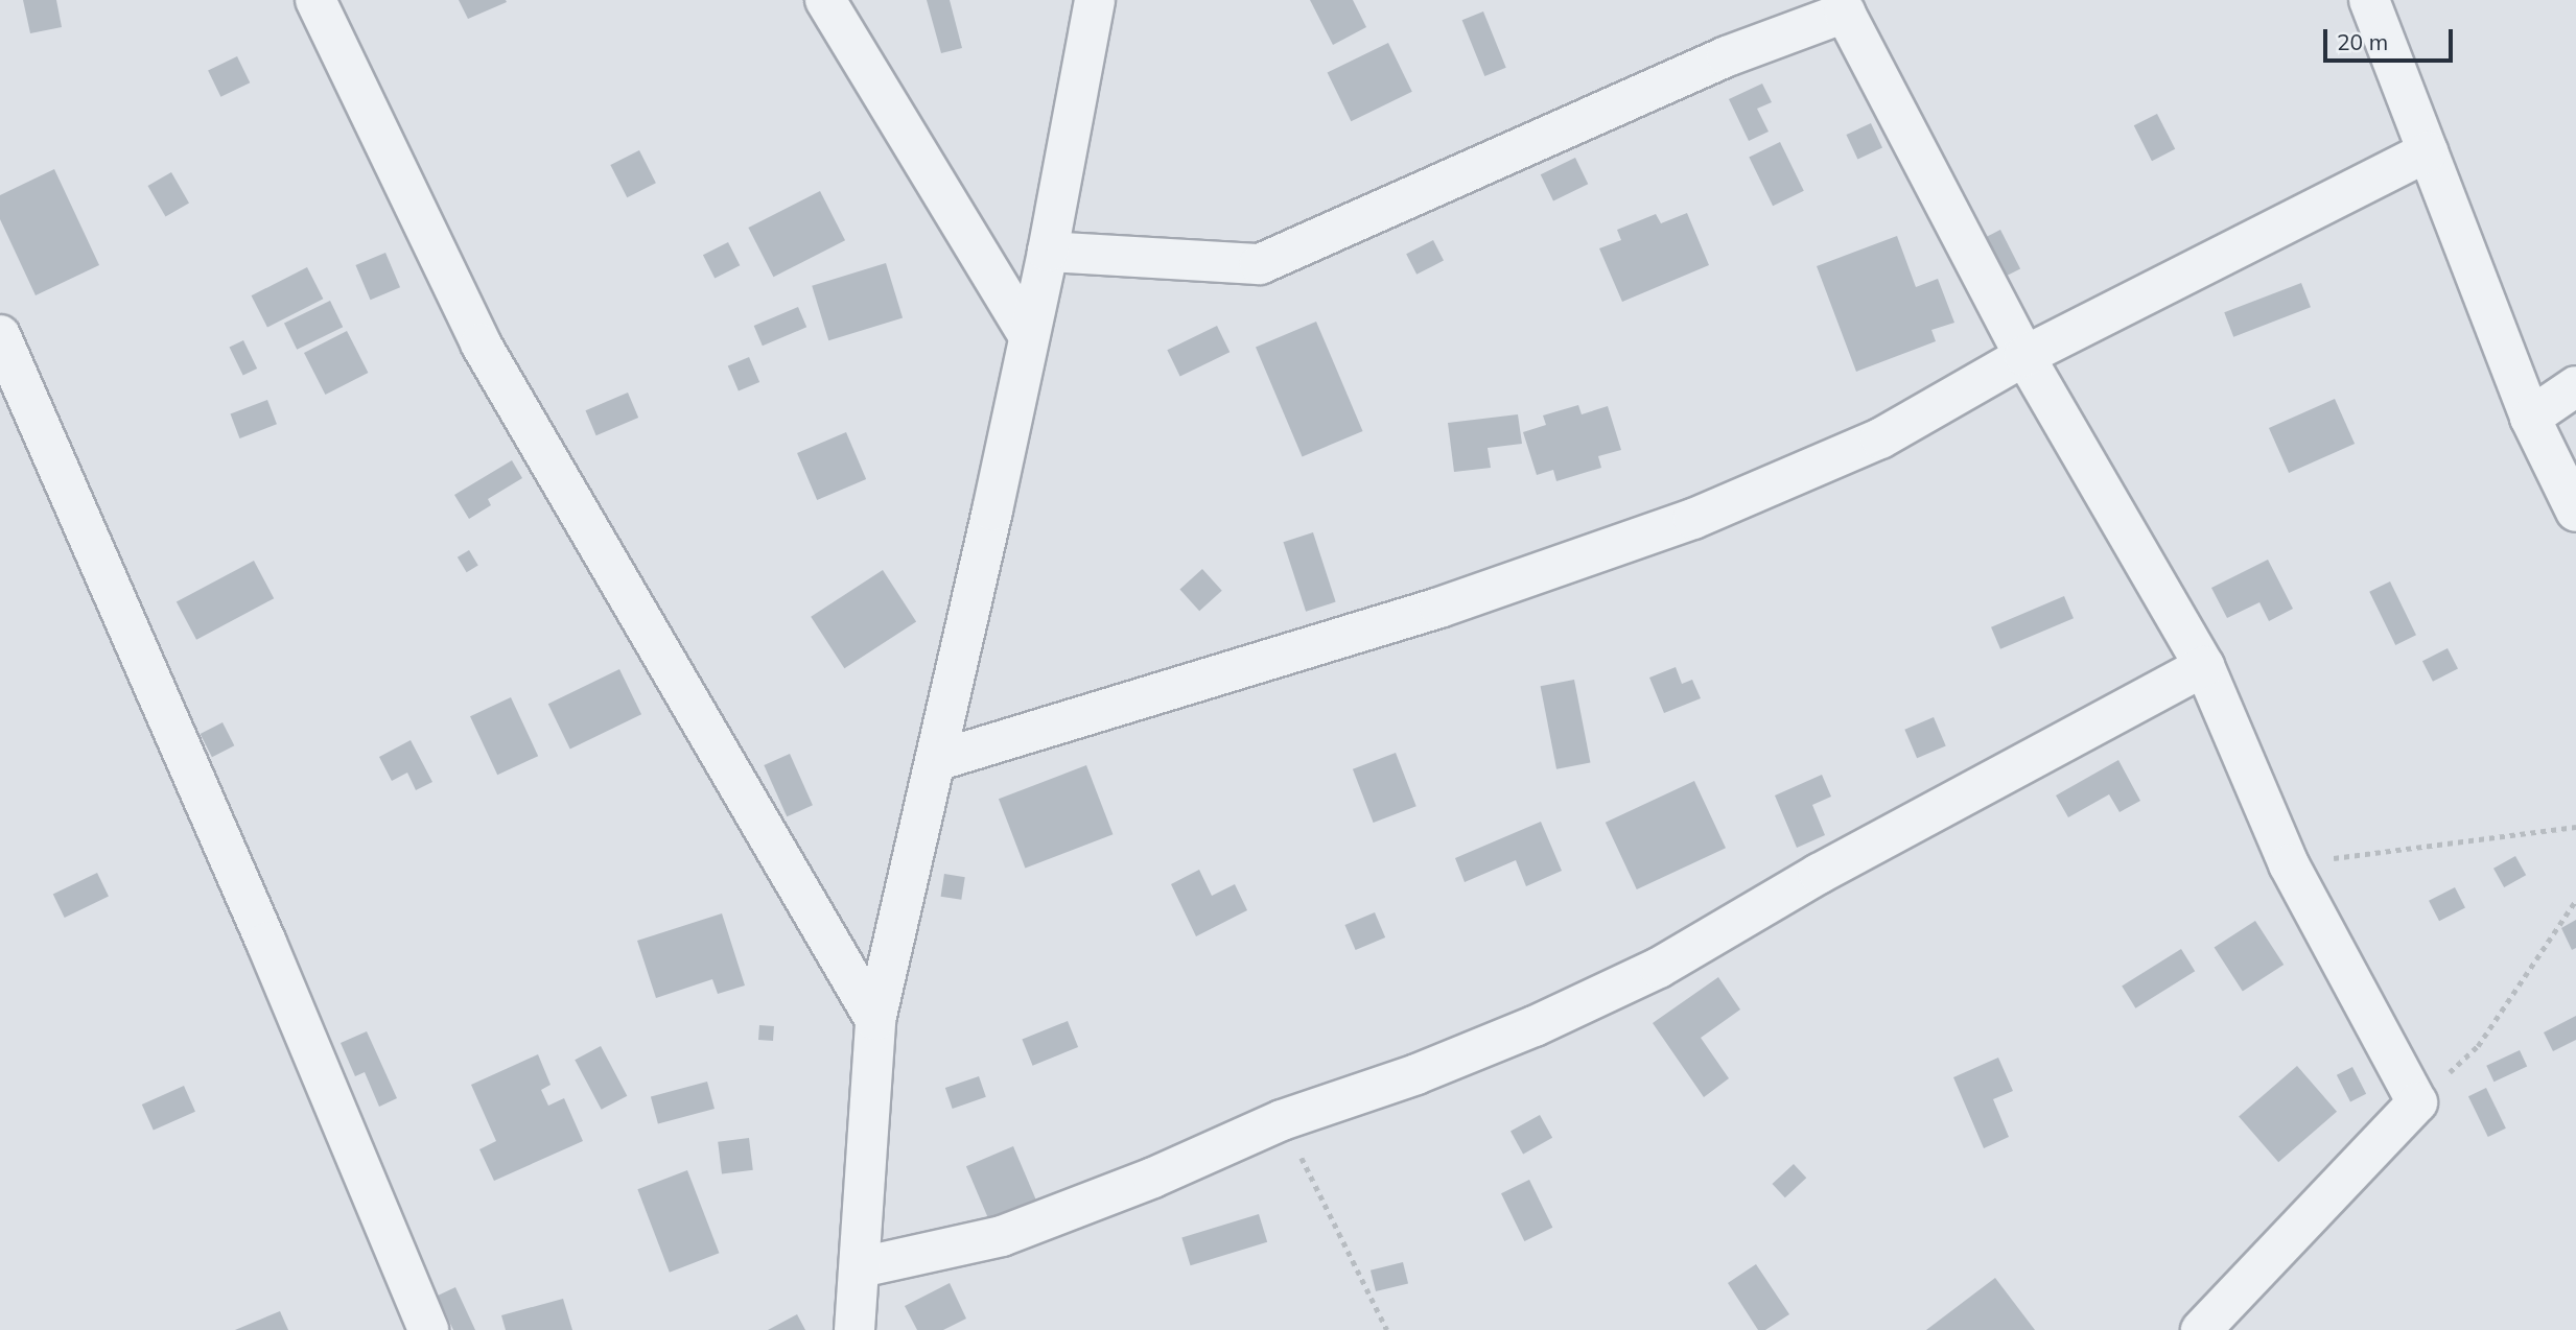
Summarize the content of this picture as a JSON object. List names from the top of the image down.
{
  "scale_bar": "20 m"
}
